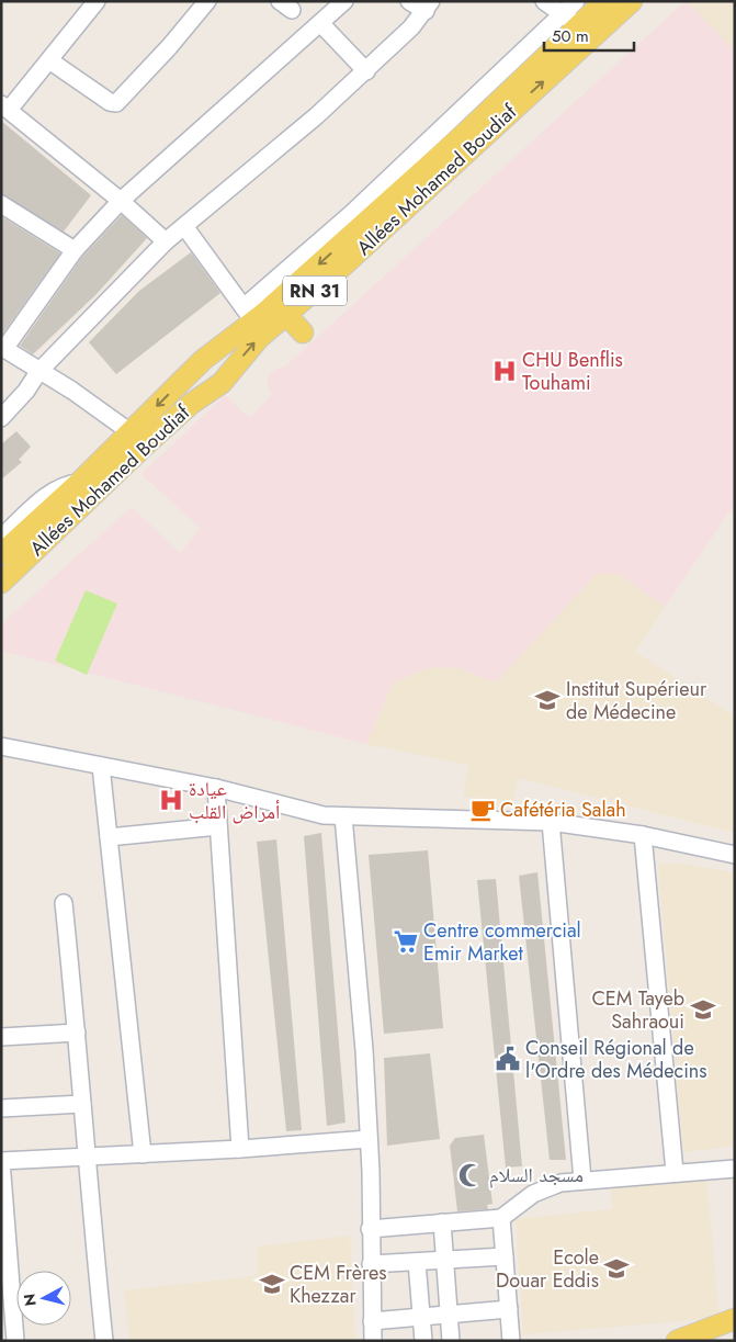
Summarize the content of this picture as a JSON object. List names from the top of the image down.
{
  "streets": {
    "main road": ["Allées Mohamed Boudiaf", "RN 31"]
  },
  "places": {
    "hospital": ["CHU Benflis Touhami", "عيادة أمراض القلب"],
    "school or university": [
      "Institut Supérieur de Médecine",
      "CEM Tayeb Sahraoui",
      "Ecole Douar Eddis",
      "CEM Frères Khezzar"
    ],
    "cafe": ["Cafétéria Salah"],
    "supermarket": ["Centre commercial Emir Market"],
    "public building": ["Conseil Régional de l'Ordre des Médecins"],
    "mosque": ["مسجد السلام"]
  },
  "scale_bar": "50 m",
  "north": "left"
}
